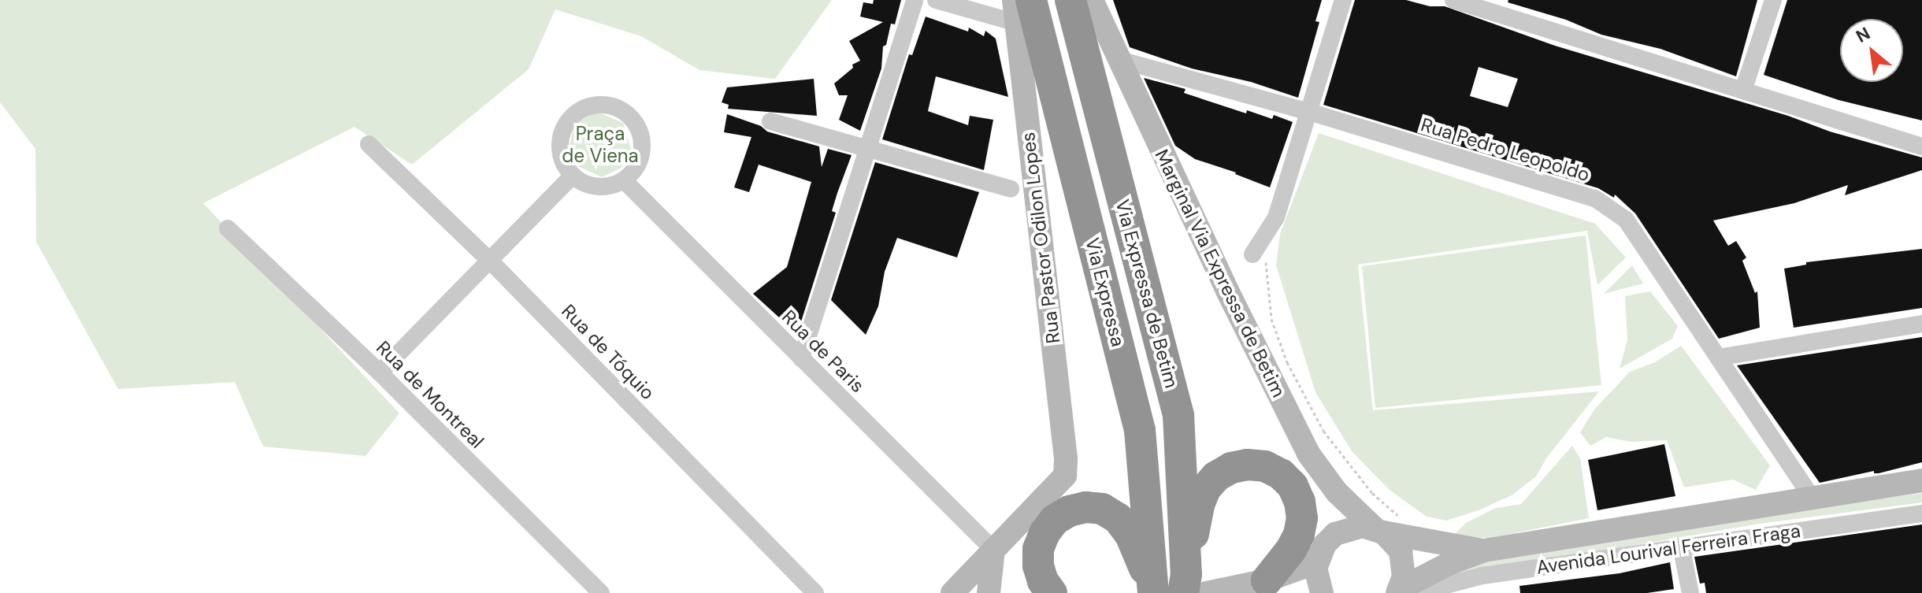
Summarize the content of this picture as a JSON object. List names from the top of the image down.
{
  "streets": {
    "highway": ["Via Expressa", "Via Expressa de Betim"],
    "street": [
      "Rua Pedro Leopoldo",
      "Rua Pastor Odilon Lopes",
      "Marginal Via Expressa de Betim",
      "Rua de Paris",
      "Rua de Tóquio",
      "Rua de Montreal",
      "Avenida Lourival Ferreira Fraga"
    ]
  },
  "crossings": [
    ["Rua Pedro Leopoldo", "Marginal Via Expressa de Betim"],
    ["Rua Pedro Leopoldo", "Avenida Lourival Ferreira Fraga"],
    ["Rua Pastor Odilon Lopes", "Via Expressa"],
    ["Rua Pastor Odilon Lopes", "Rua de Paris"],
    ["Marginal Via Expressa de Betim", "Avenida Lourival Ferreira Fraga"],
    ["Via Expressa", "Via Expressa de Betim"],
    ["Via Expressa", "Avenida Lourival Ferreira Fraga"],
    ["Via Expressa de Betim", "Avenida Lourival Ferreira Fraga"]
  ],
  "parks": ["Praça de Viena"],
  "north": "top left"
}
